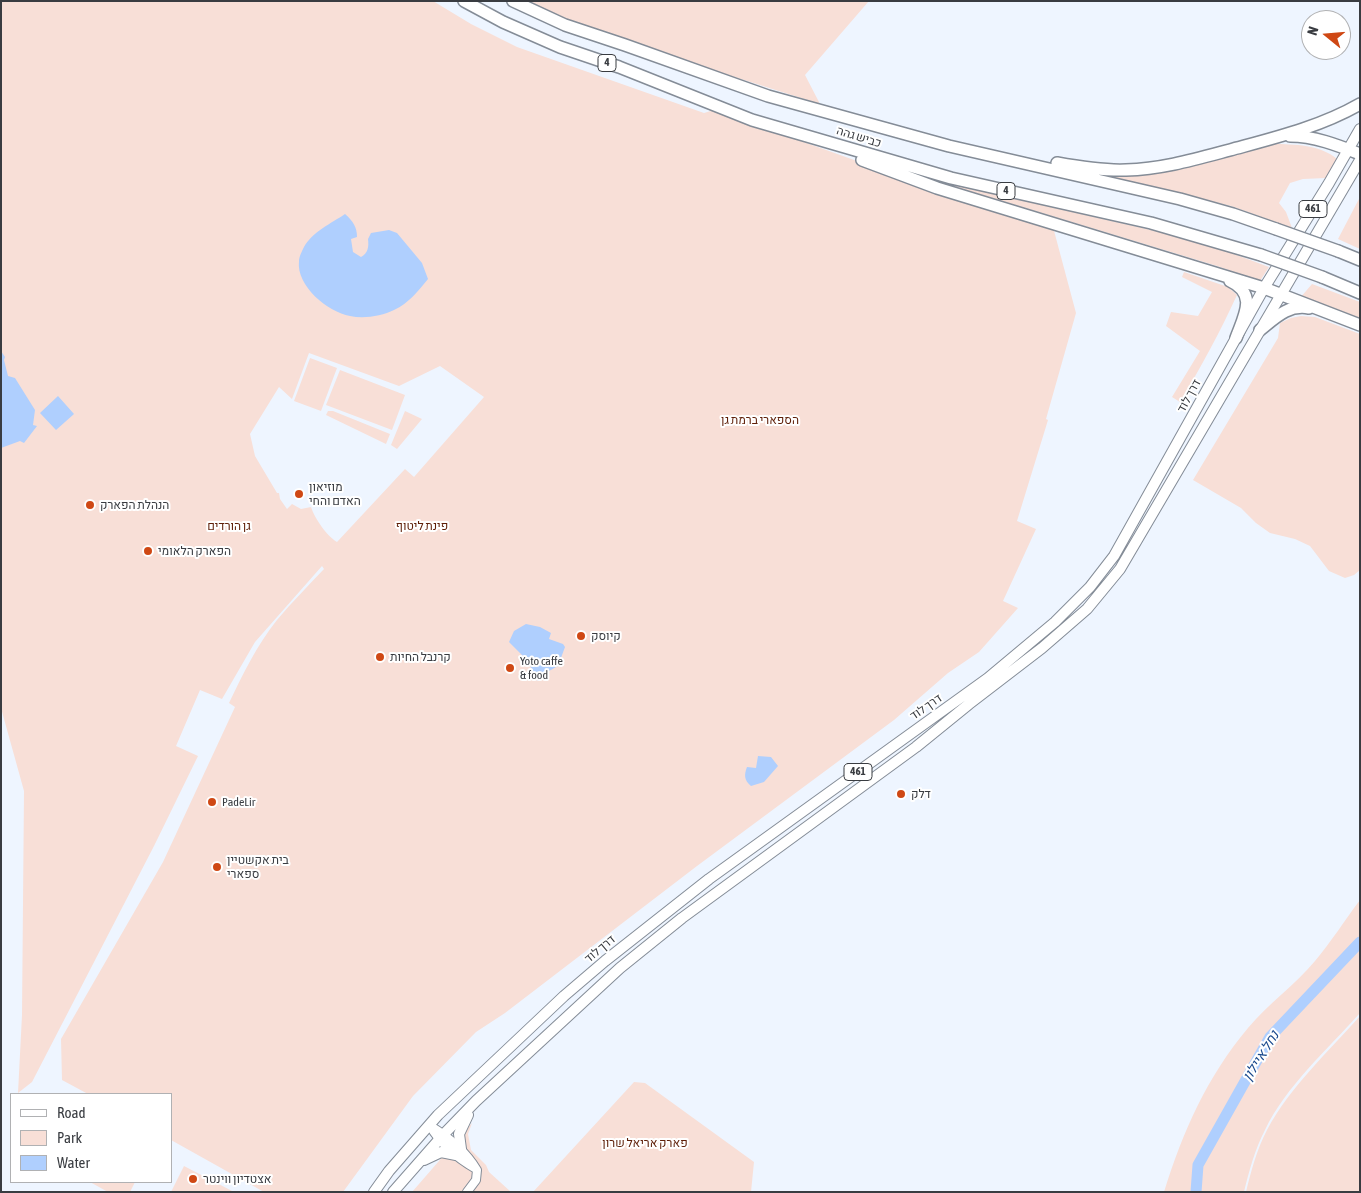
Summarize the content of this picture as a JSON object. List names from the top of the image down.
{
  "streets": {
    "highway": ["4", "כביש גהה"],
    "main road": ["461", "דרך לוד"]
  },
  "water": ["נחל איילון"],
  "parks": [
    "הספארי ברמת גן",
    "גן הורדים",
    "פינת ליטוף",
    "פארק אריאל שרון"
  ],
  "places": [
    "מוזיאון האדם והחי",
    "הנהלת הפארק",
    "הפארק הלאומי",
    "קיוסק",
    "קרנבל החיות",
    "Yoto caffe & food",
    "דלק",
    "PadeLir",
    "בית אקשטיין ספארי",
    "אצטדיון ווינטר"
  ],
  "legend": ["Road", "Park", "Water"],
  "north": "left"
}
